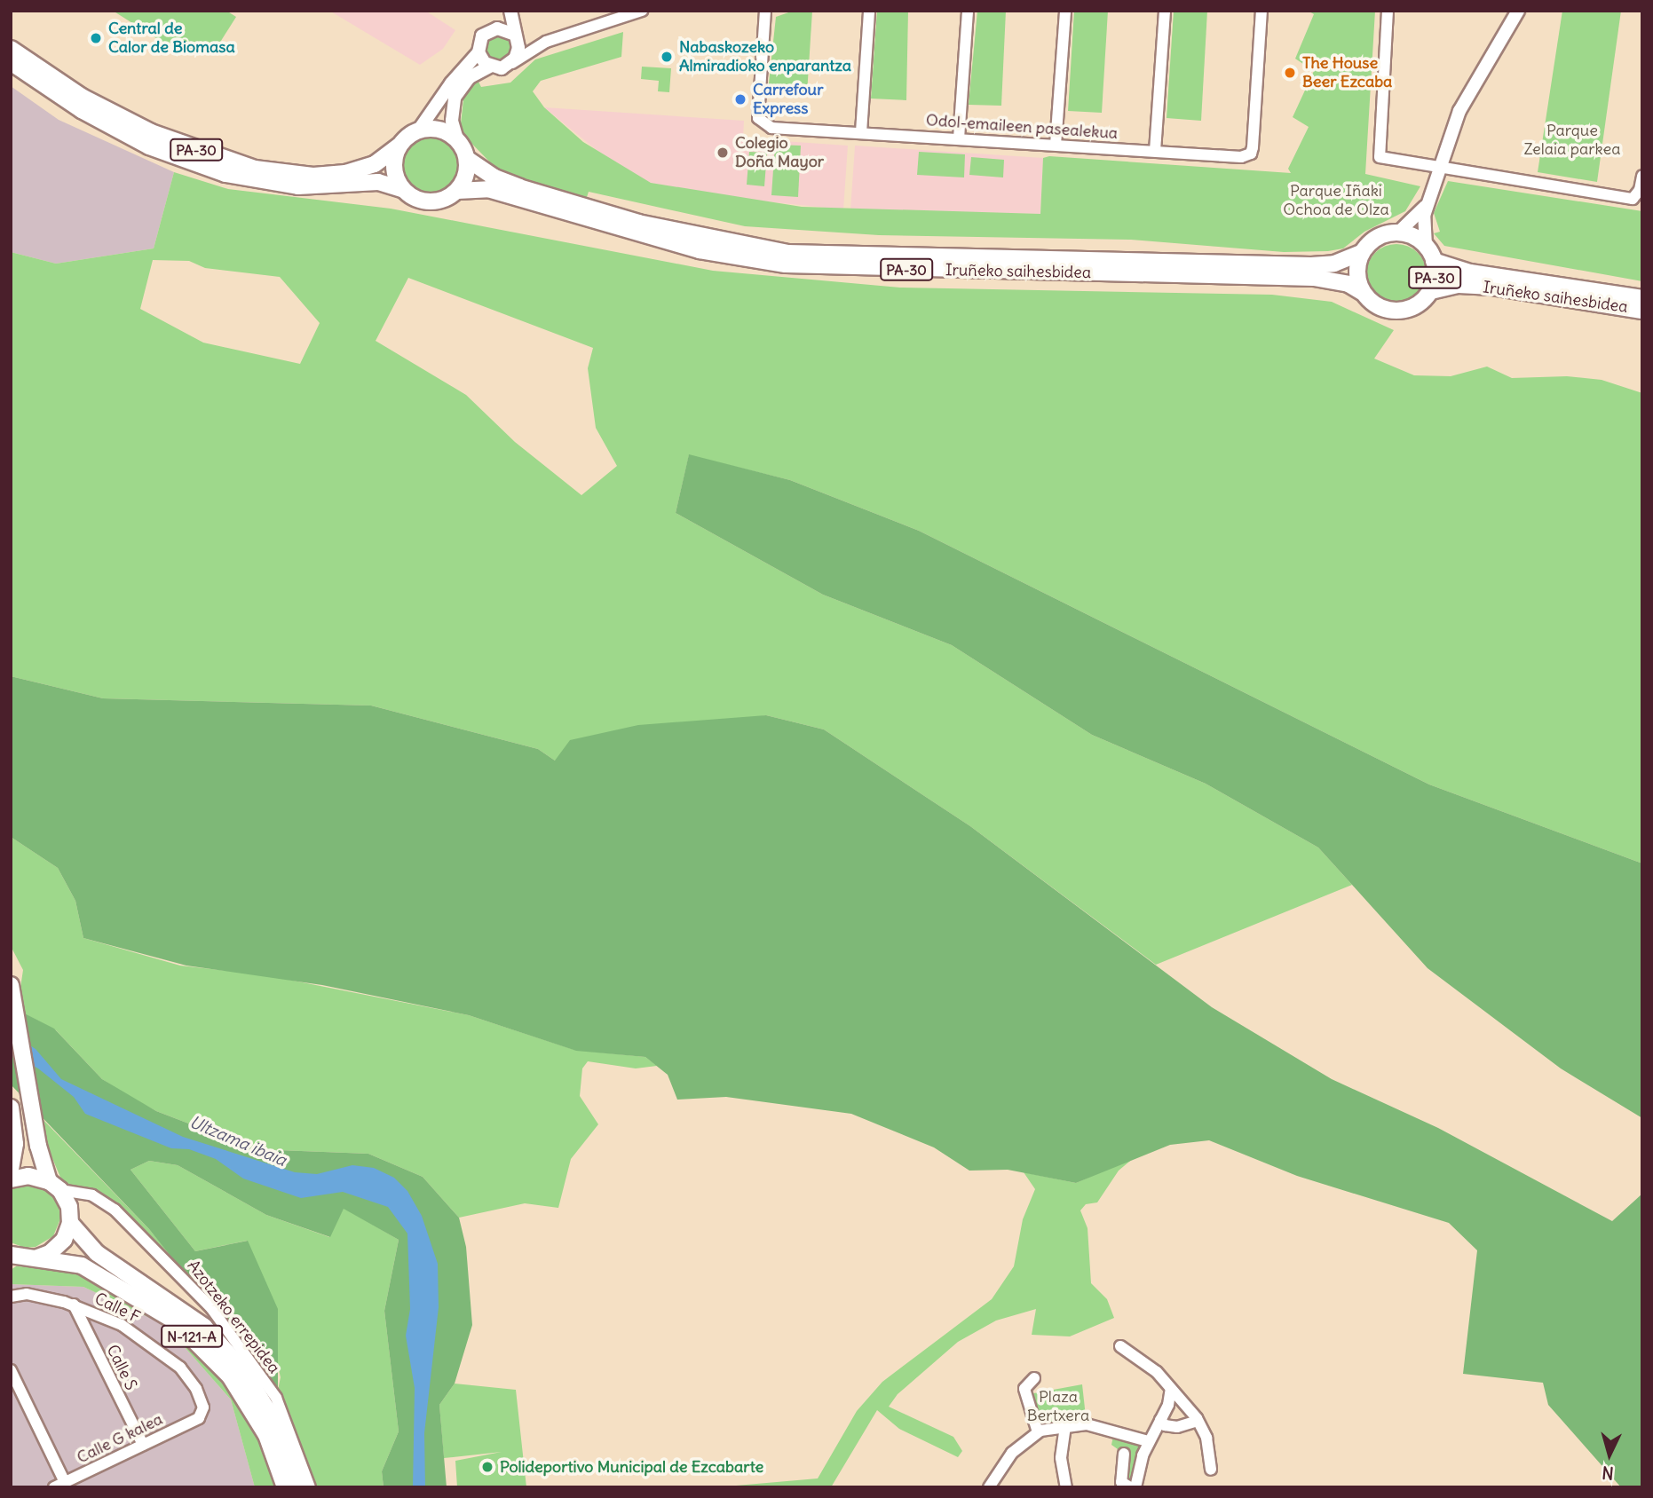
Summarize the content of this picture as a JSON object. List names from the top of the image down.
{
  "streets": {
    "highway": ["PA-30", "Iruñeko saihesbidea", "N-121-A"],
    "street": [
      "Odol-emaileen pasealekua",
      "Calle F",
      "Azotzeko errepidea",
      "Calle S",
      "Calle G kalea"
    ]
  },
  "crossings": [
    ["PA-30", "Iruñeko saihesbidea"],
    ["Calle F", "Calle S"],
    ["Calle F", "Calle G kalea"],
    ["Calle S", "Calle G kalea"]
  ],
  "water": ["Ultzama ibaia"],
  "parks": ["Parque Zelaia parkea", "Parque Iñaki Ochoa de Olza", "Plaza Bertxera"],
  "places": [
    "Central de Calor de Biomasa",
    "Nabaskozeko Almiradioko enparantza",
    "The House Beer Ezcaba",
    "Carrefour Express",
    "Colegio Doña Mayor",
    "Polideportivo Municipal de Ezcabarte"
  ],
  "north": "bottom"
}
